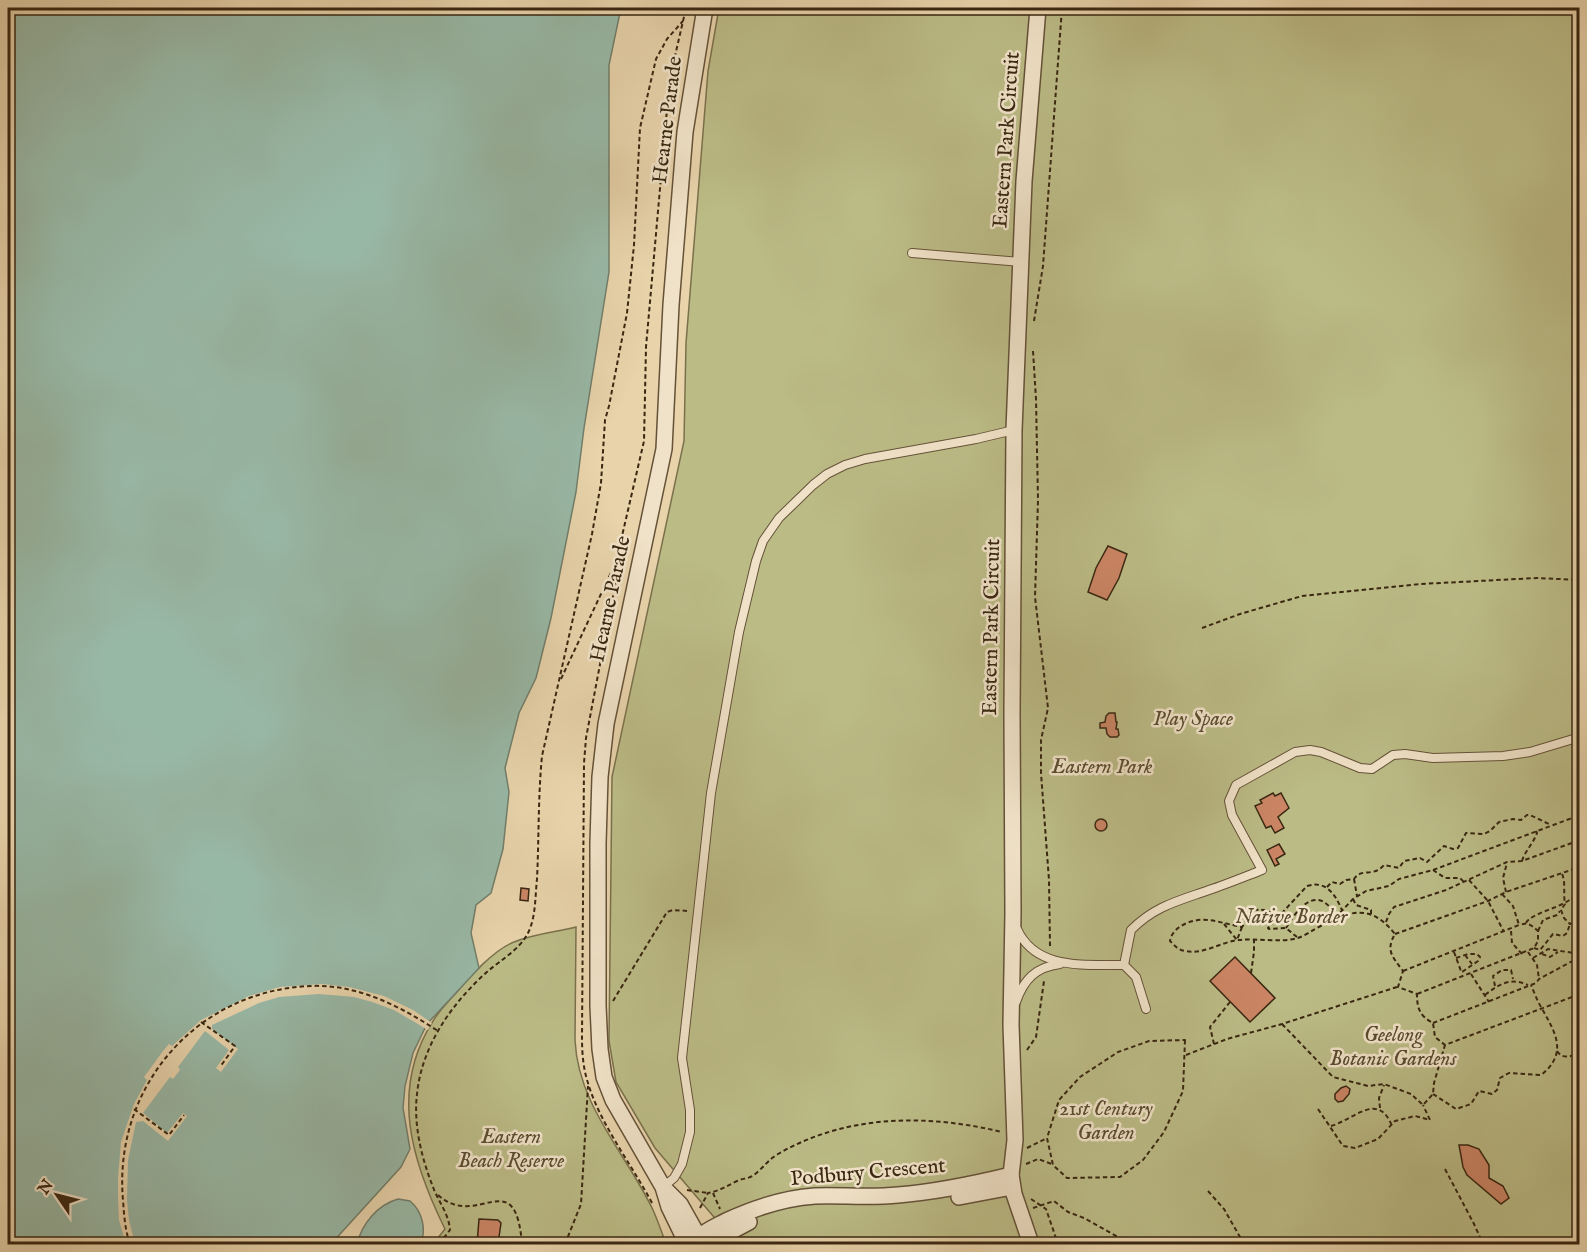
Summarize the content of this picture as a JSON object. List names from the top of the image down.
{
  "streets": {
    "street": ["Hearne Parade", "Eastern Park Circuit", "Podbury Crescent"]
  },
  "crossings": [
    ["Hearne Parade", "Podbury Crescent"],
    ["Eastern Park Circuit", "Podbury Crescent"]
  ],
  "parks": [
    "Play Space",
    "Eastern Park",
    "Native Border",
    "Geelong Botanic Gardens",
    "21st Century Garden",
    "Eastern Beach Reserve"
  ],
  "north": "top left"
}
